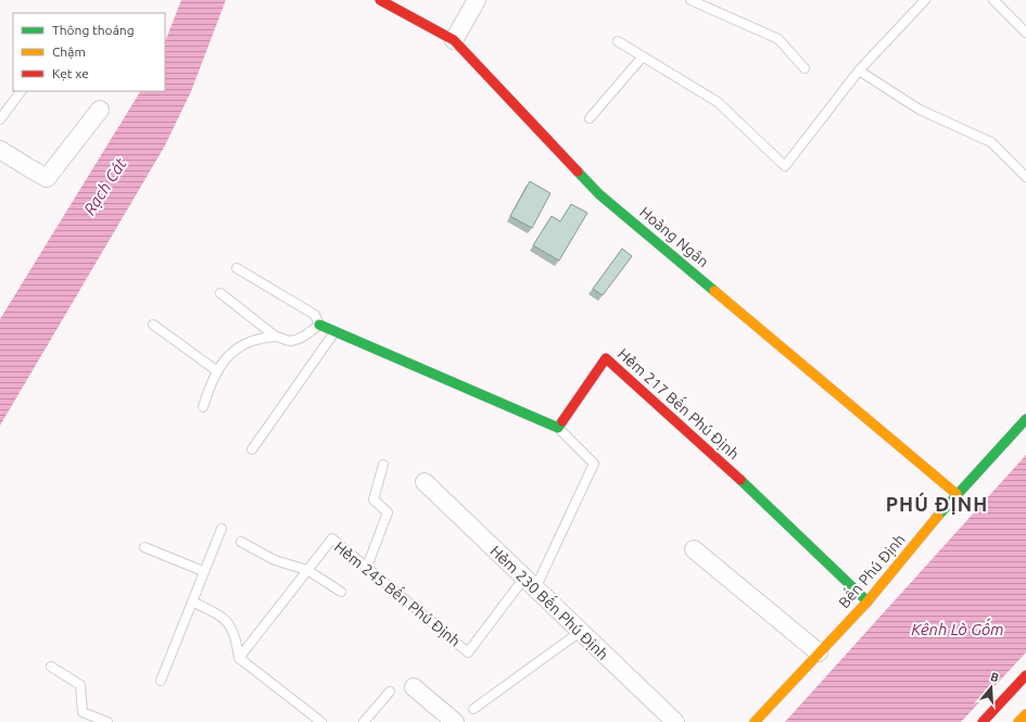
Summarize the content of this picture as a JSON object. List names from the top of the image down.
{
  "streets": {
    "street": [
      "Hoàng Ngân",
      "Hẻm 217 Bến Phú Định",
      "Bến Phú Định",
      "Hẻm 230 Bến Phú Định"
    ],
    "lane": ["Hẻm 245 Bến Phú Định"]
  },
  "crossings": [
    ["Hoàng Ngân", "Bến Phú Định"],
    ["Hẻm 217 Bến Phú Định", "Bến Phú Định"],
    ["Hẻm 245 Bến Phú Định", "Hẻm 230 Bến Phú Định"]
  ],
  "districts": ["PHÚ ĐỊNH"],
  "water": ["Rạch Cát", "Kênh Lò Gốm"],
  "legend": ["Thông thoáng", "Chậm", "Kẹt xe"],
  "north": "top"
}
